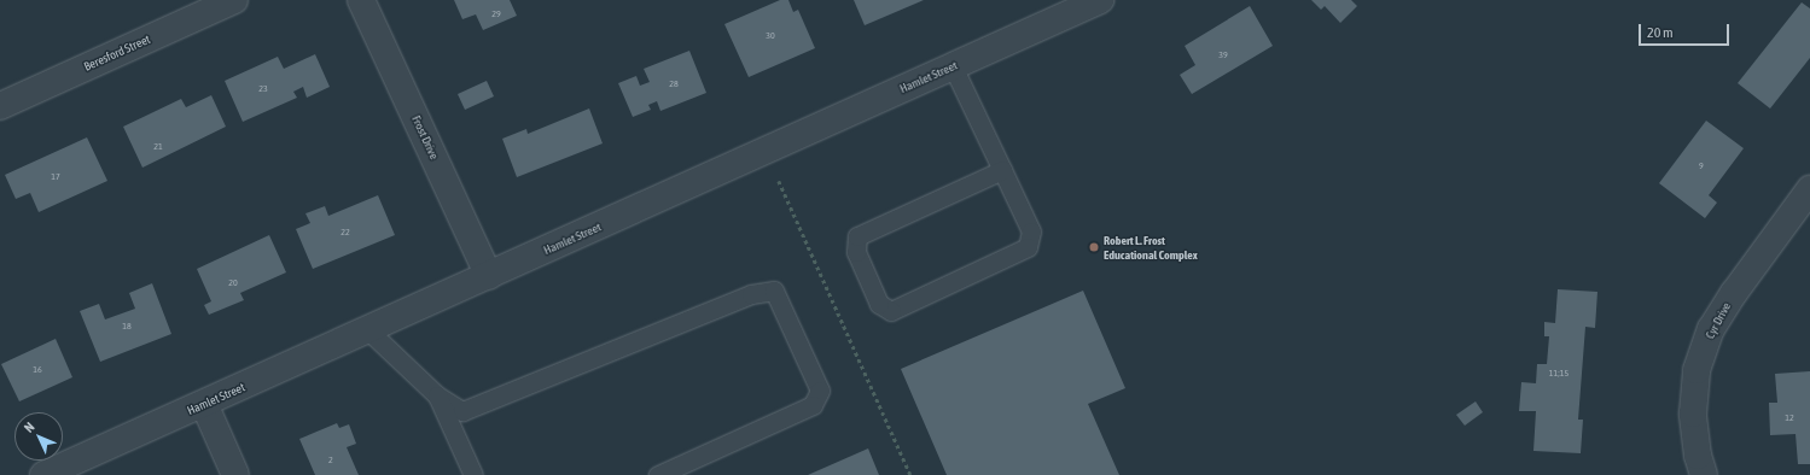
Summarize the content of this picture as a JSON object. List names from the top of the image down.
{
  "streets": {
    "street": [
      "Beresford Street",
      "Hamlet Street",
      "Frost Drive",
      "Cyr Drive"
    ]
  },
  "crossings": [
    ["Hamlet Street", "Frost Drive"]
  ],
  "places": ["Robert L. Frost Educational Complex"],
  "house_numbers": [
    "29",
    "30",
    "39",
    "28",
    "23",
    "21",
    "9",
    "17",
    "22",
    "20",
    "18",
    "16",
    "11;15",
    "12",
    "2"
  ],
  "scale_bar": "20 m",
  "north": "top left"
}
